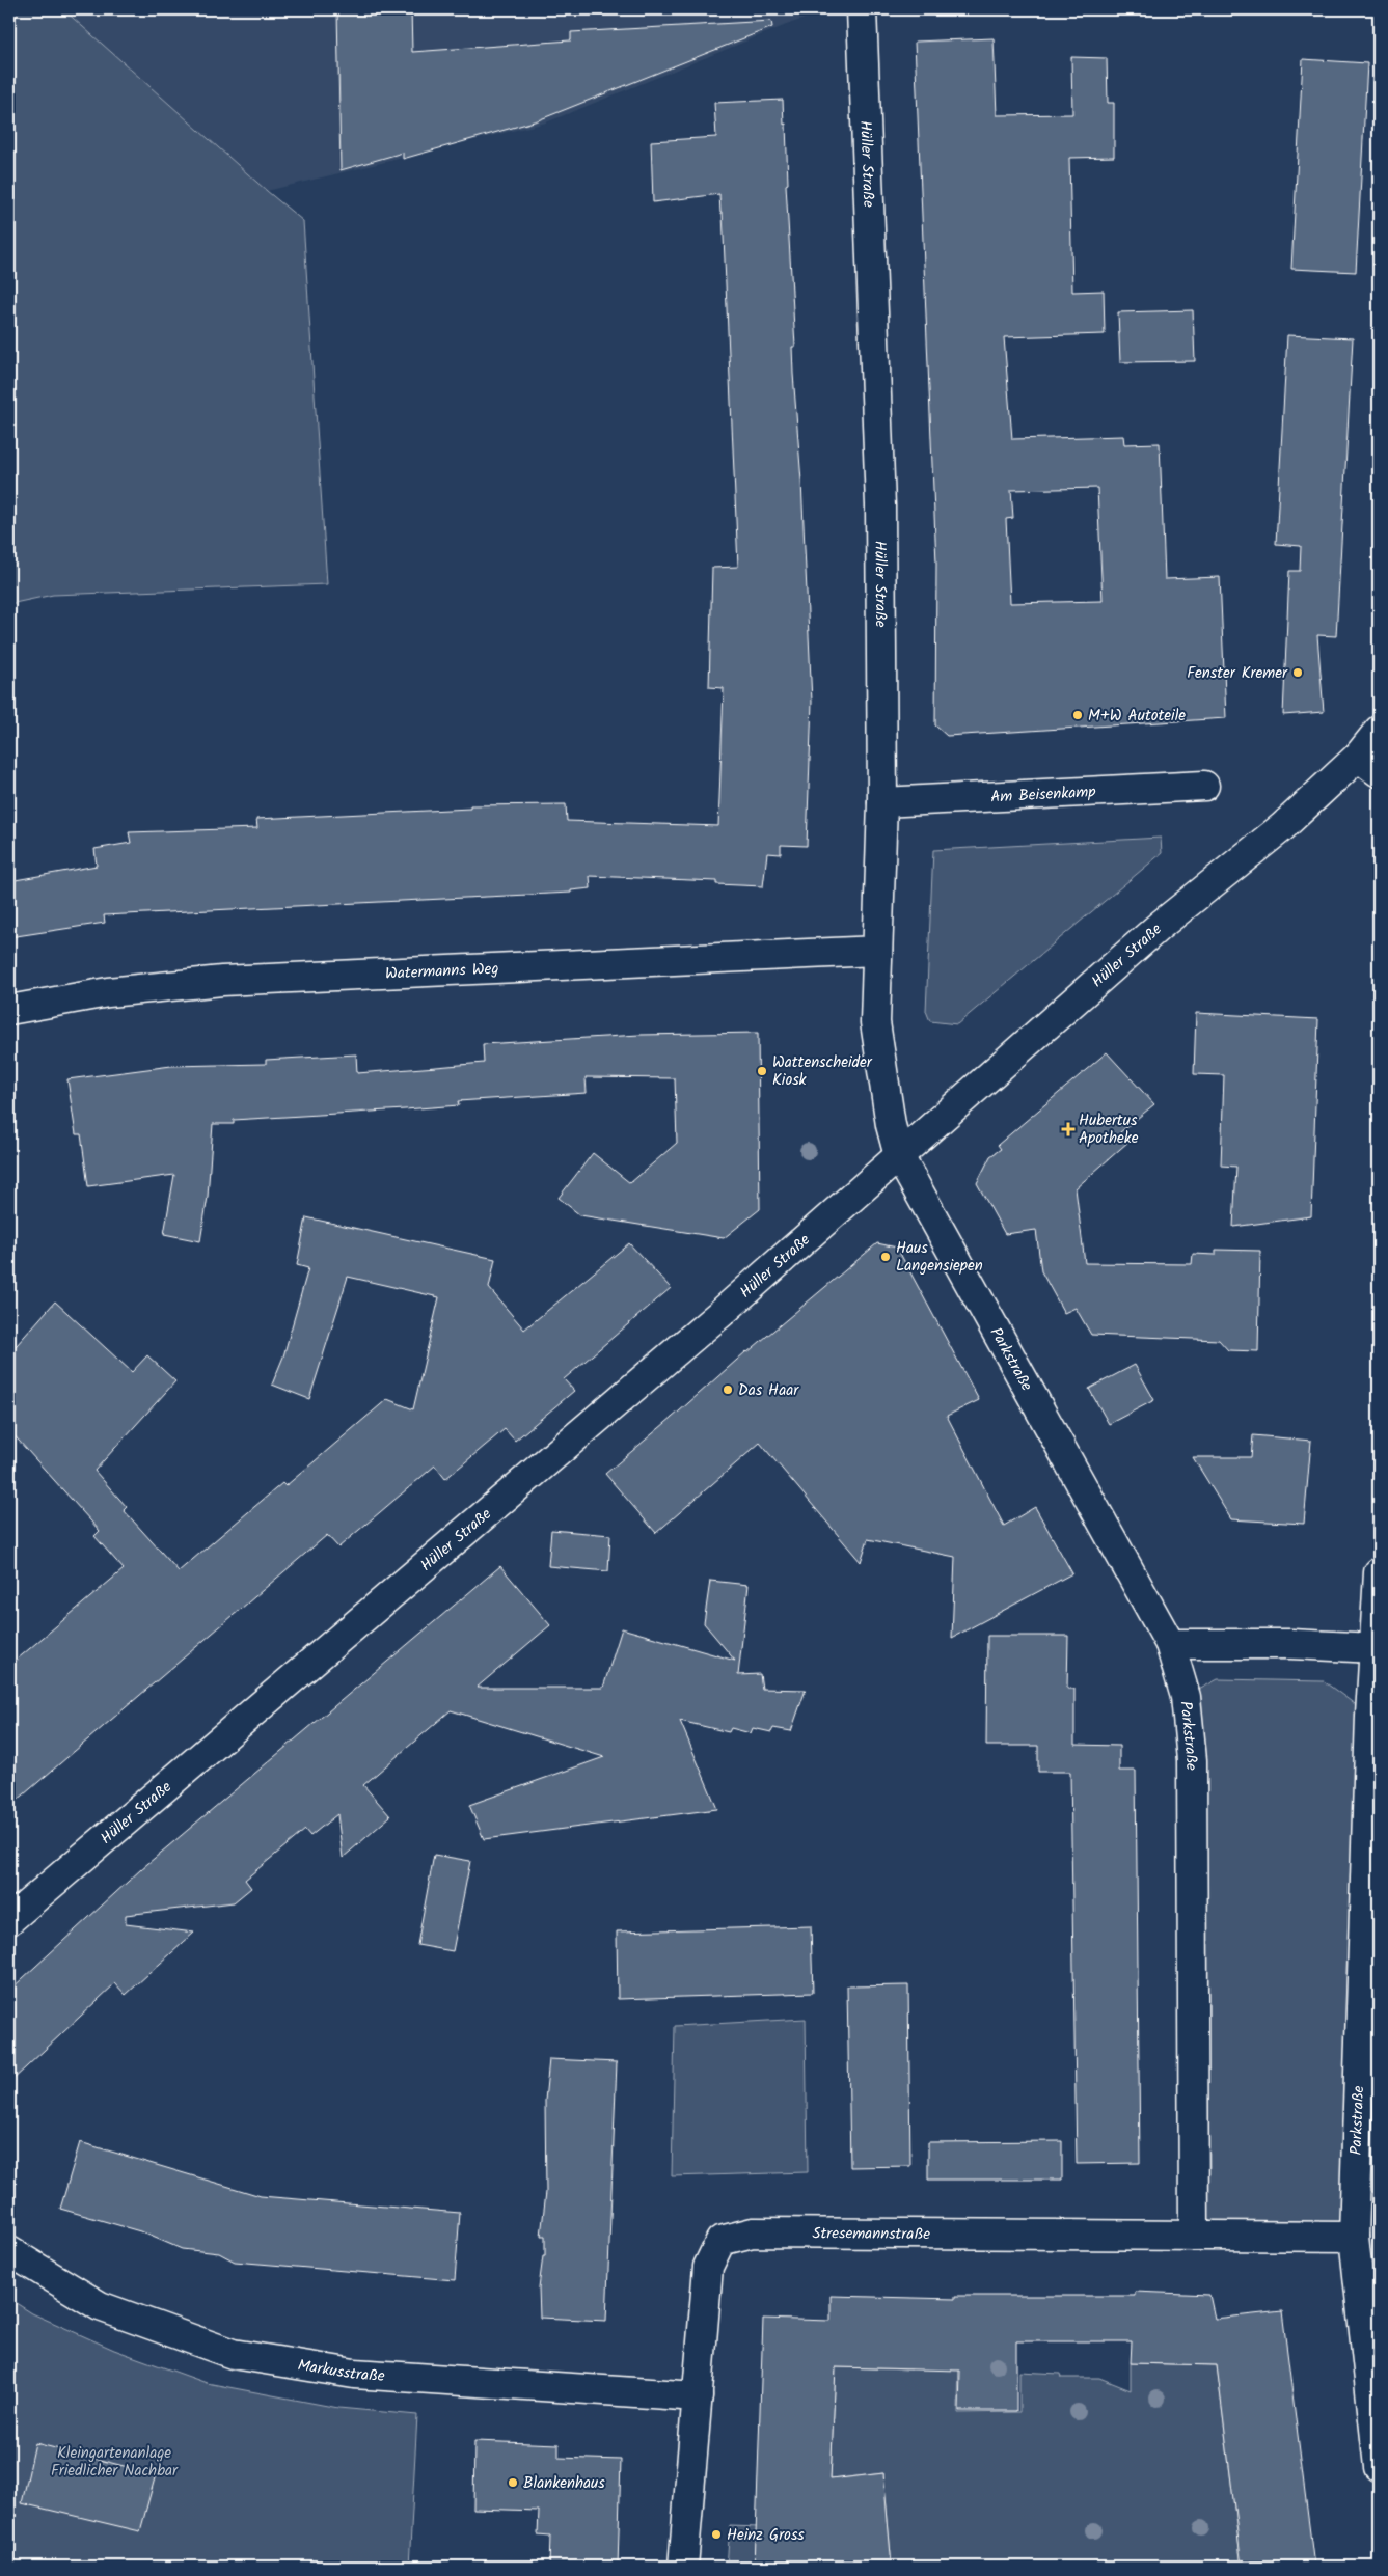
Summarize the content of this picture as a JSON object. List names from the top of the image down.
{
  "streets": {
    "street": [
      "Hüller Straße",
      "Am Beisenkamp",
      "Watermanns Weg",
      "Parkstraße",
      "Stresemannstraße",
      "Markusstraße"
    ]
  },
  "crossings": [
    ["Hüller Straße", "Am Beisenkamp"],
    ["Hüller Straße", "Watermanns Weg"],
    ["Hüller Straße", "Parkstraße"],
    ["Parkstraße", "Stresemannstraße"],
    ["Stresemannstraße", "Markusstraße"]
  ],
  "parks": ["Kleingartenanlage Friedlicher Nachbar"],
  "places": {
    "other": [
      "Fenster Kremer",
      "M+W Autoteile",
      "Wattenscheider Kiosk",
      "Haus Langensiepen",
      "Das Haar",
      "Blankenhaus",
      "Heinz Gross"
    ],
    "health": ["Hubertus Apotheke"]
  }
}
